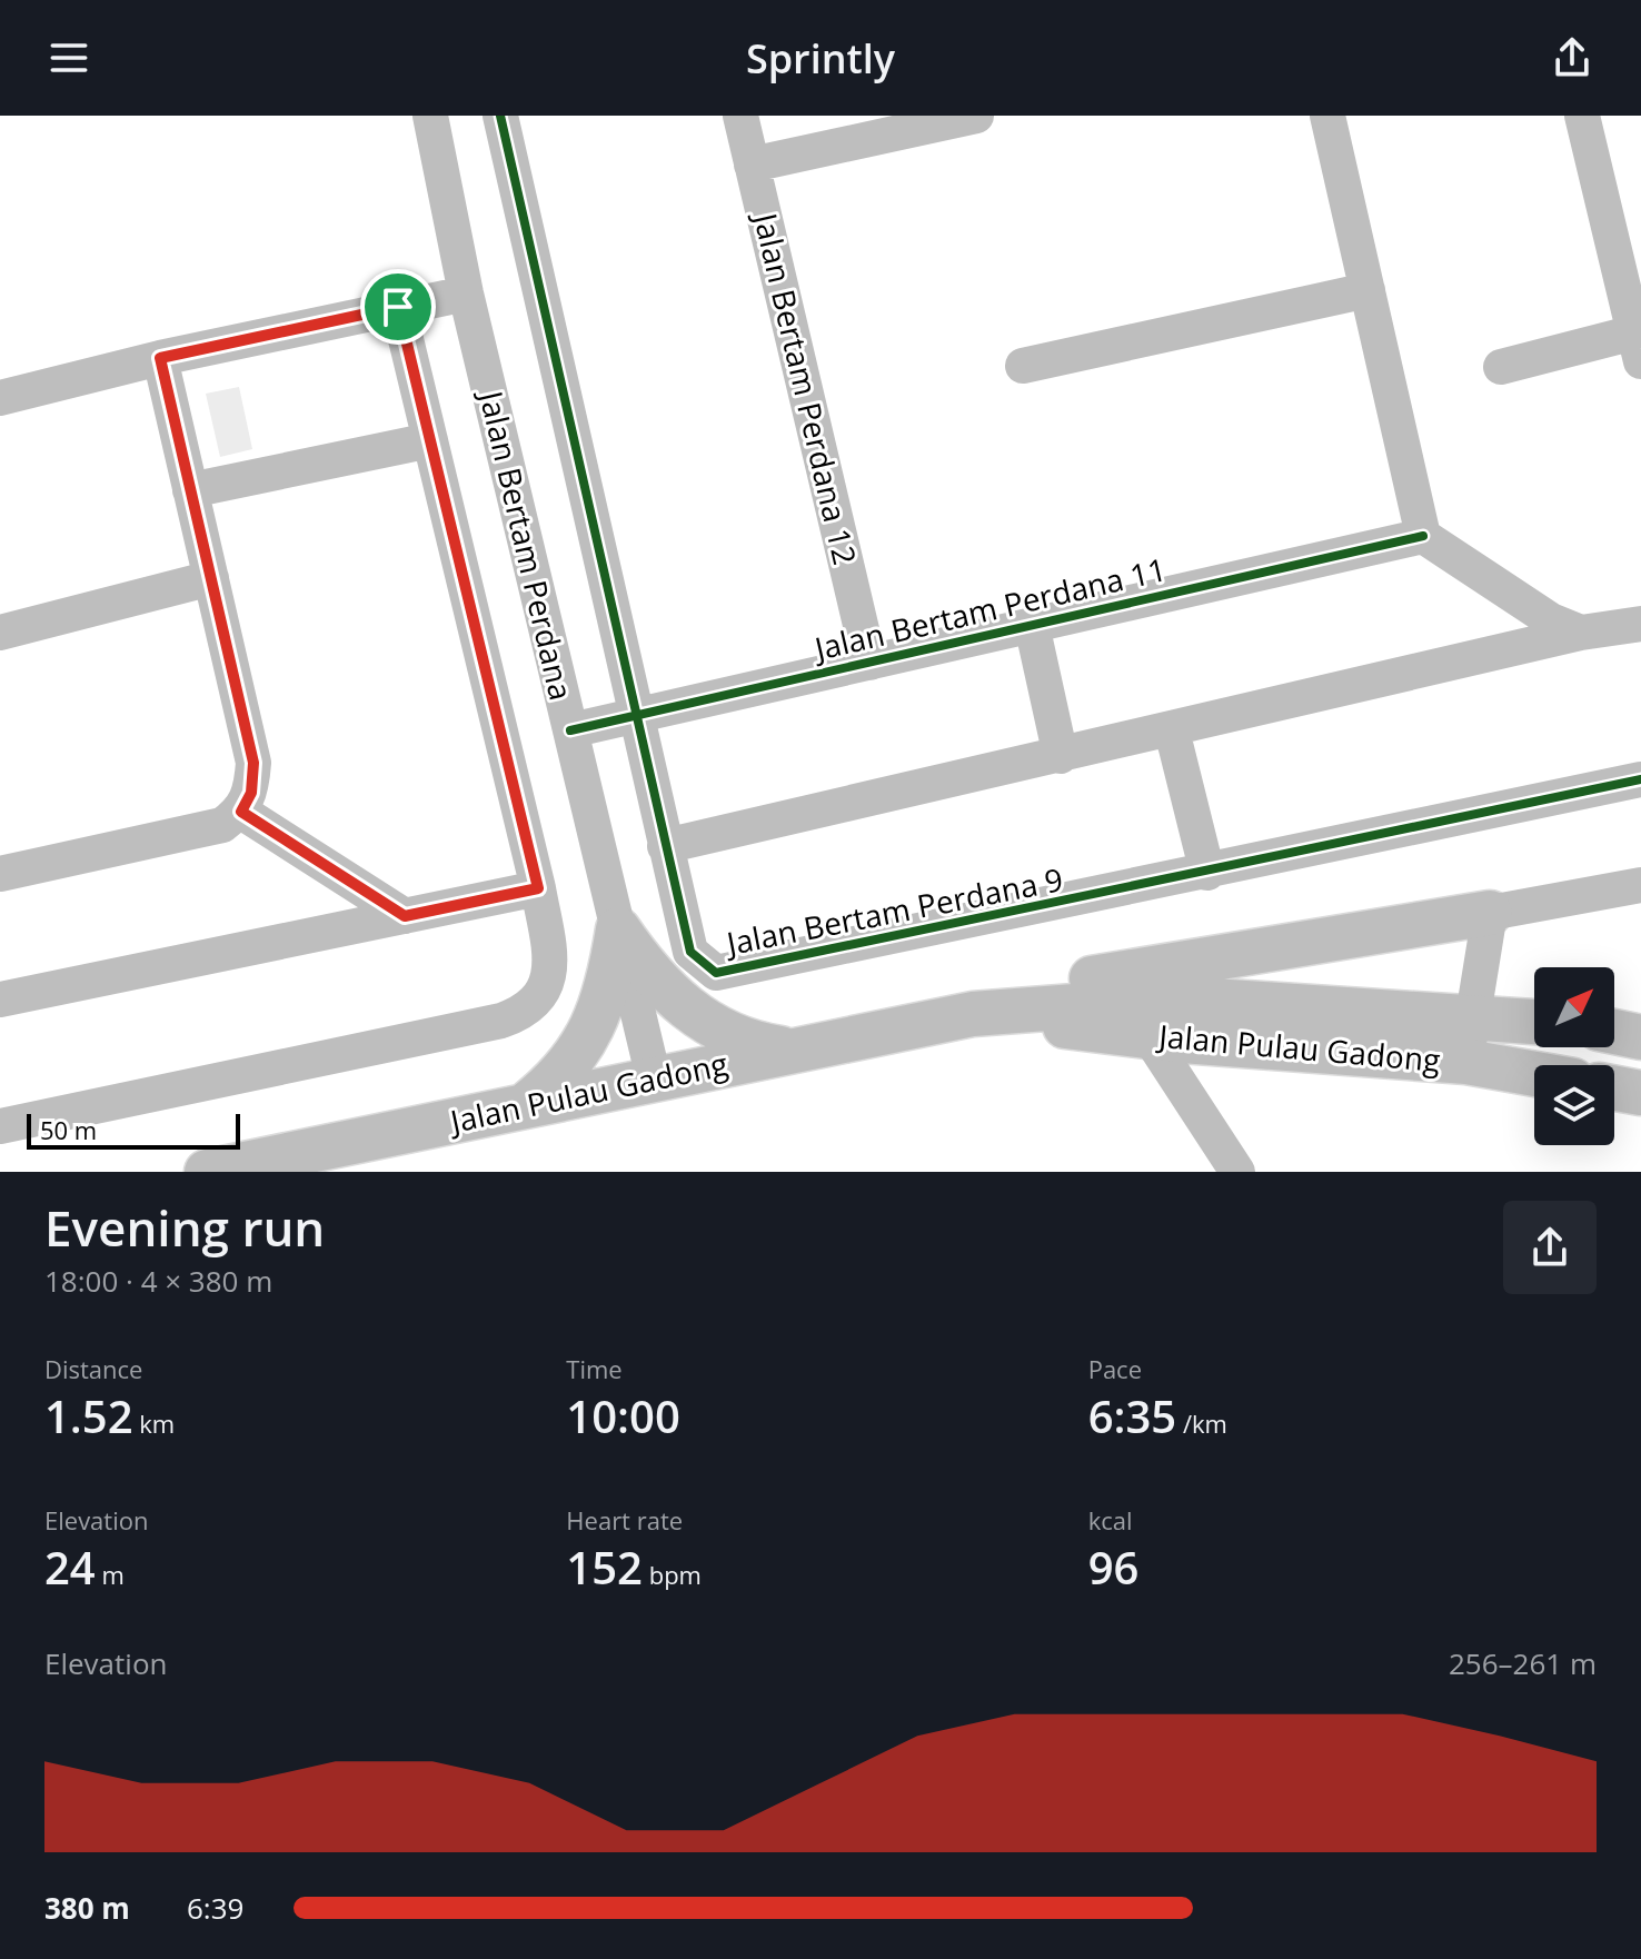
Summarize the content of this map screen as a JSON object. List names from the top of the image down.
{
  "streets": {
    "main road": ["Jalan Pulau Gadong"],
    "street": [
      "Jalan Bertam Perdana 12",
      "Jalan Bertam Perdana",
      "Jalan Bertam Perdana 11",
      "Jalan Bertam Perdana 9"
    ]
  },
  "crossings": [
    ["Jalan Bertam Perdana 12", "Jalan Bertam Perdana 11"],
    ["Jalan Bertam Perdana", "Jalan Bertam Perdana 11"],
    ["Jalan Bertam Perdana", "Jalan Pulau Gadong"],
    ["Jalan Bertam Perdana 11", "Jalan Bertam Perdana 9"]
  ],
  "scale_bar": "50 m",
  "north": "top right",
  "page": {
    "header": "Sprintly",
    "scale": "50 m",
    "heading": ["Evening run", "18:00 · 4 × 380 m"],
    "stats": [
      ["Distance", "1.52 km"],
      ["Time", "10:00"],
      ["Pace", "6:35 /km"],
      ["Elevation", "24 m"],
      ["Heart rate", "152 bpm"],
      ["kcal", "96"]
    ],
    "chart": ["Elevation", "256–261 m"],
    "list": [
      {
        "name": "380 m",
        "note": "6:39"
      }
    ]
  }
}
